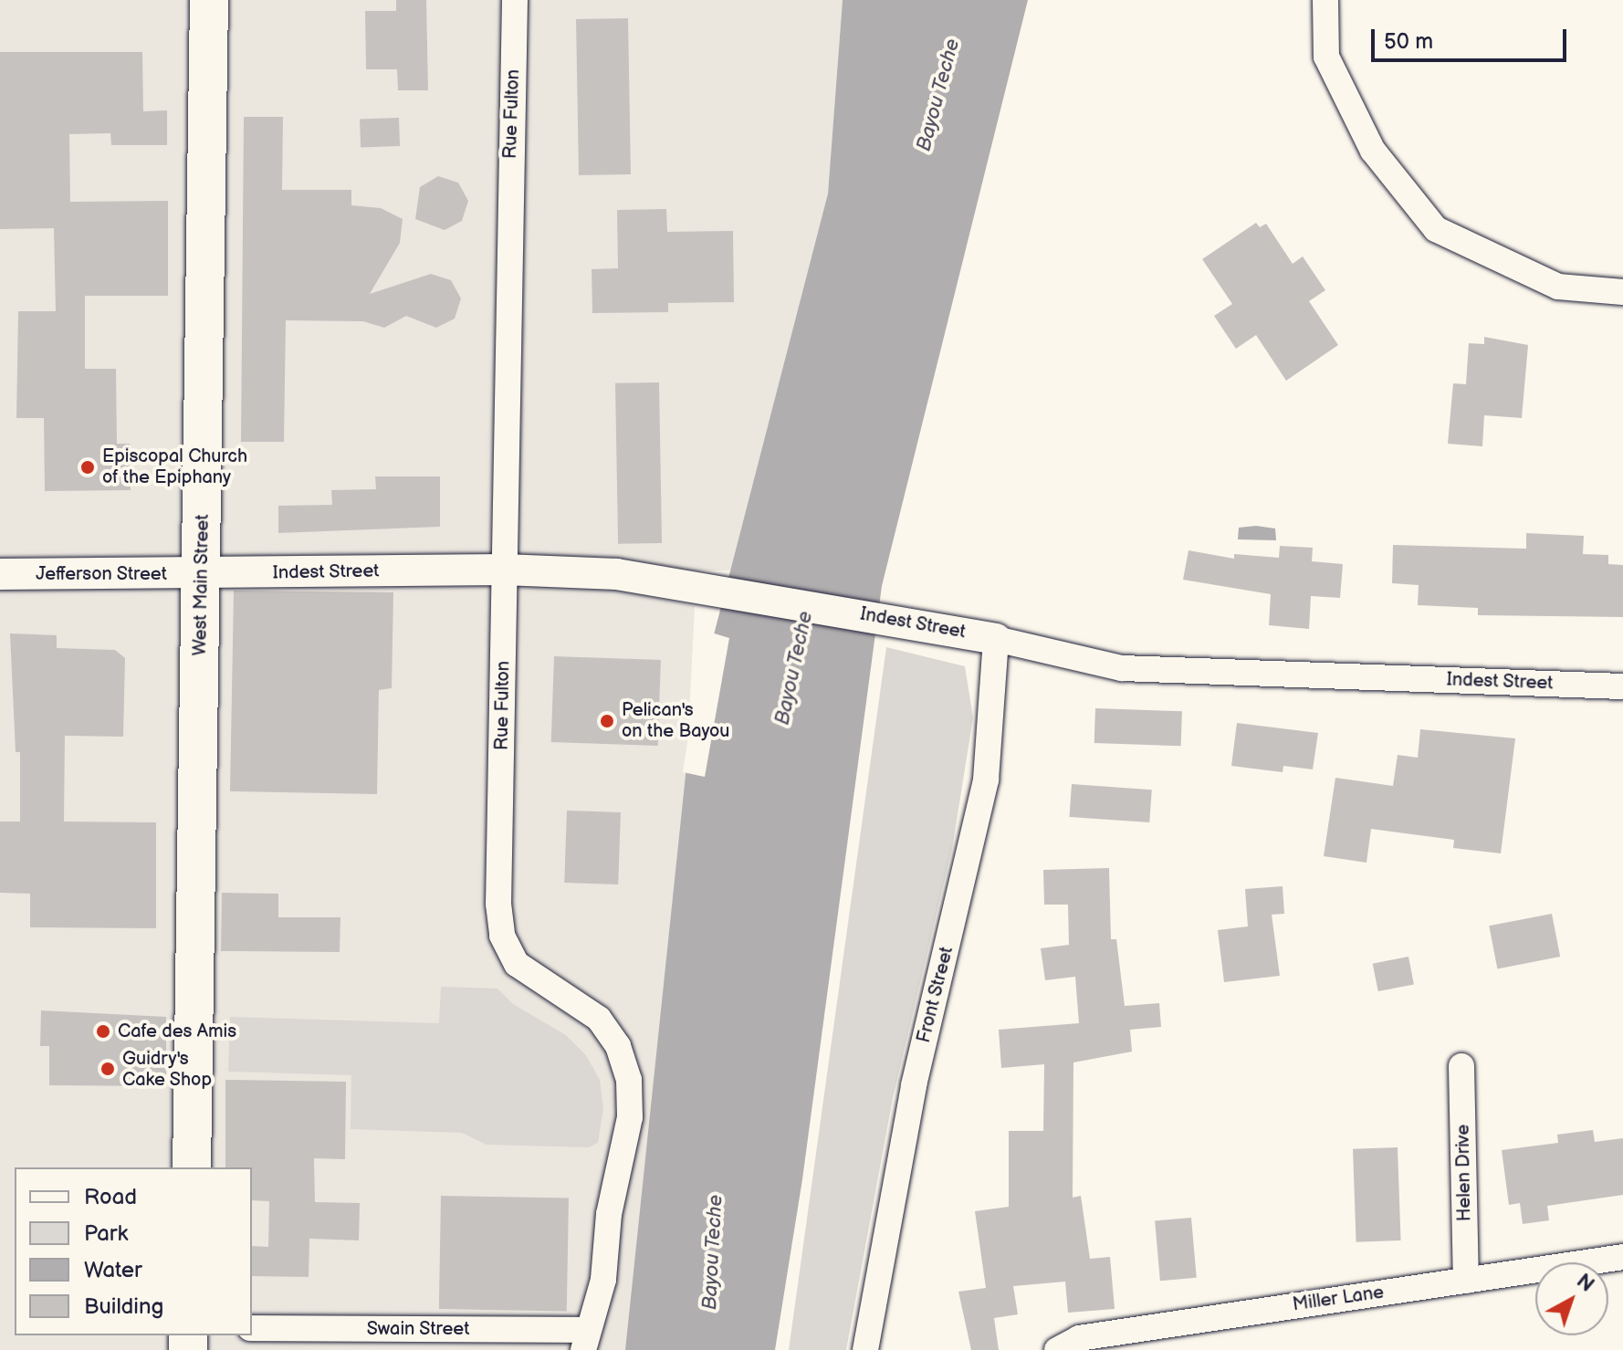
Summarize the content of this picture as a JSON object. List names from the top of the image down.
{
  "streets": {
    "main road": ["West Main Street"],
    "street": [
      "Rue Fulton",
      "Indest Street",
      "Jefferson Street",
      "Front Street",
      "Helen Drive",
      "Miller Lane",
      "Swain Street"
    ]
  },
  "crossings": [
    ["Rue Fulton", "Indest Street"],
    ["Rue Fulton", "Swain Street"],
    ["Indest Street", "Jefferson Street"],
    ["Indest Street", "West Main Street"],
    ["Indest Street", "Front Street"],
    ["Jefferson Street", "West Main Street"],
    ["Helen Drive", "Miller Lane"]
  ],
  "water": ["Bayou Teche"],
  "places": [
    "Episcopal Church of the Epiphany",
    "Pelican's on the Bayou",
    "Cafe des Amis",
    "Guidry's Cake Shop"
  ],
  "legend": [
    "Road",
    "Park",
    "Water",
    "Building"
  ],
  "scale_bar": "50 m",
  "north": "top right"
}
